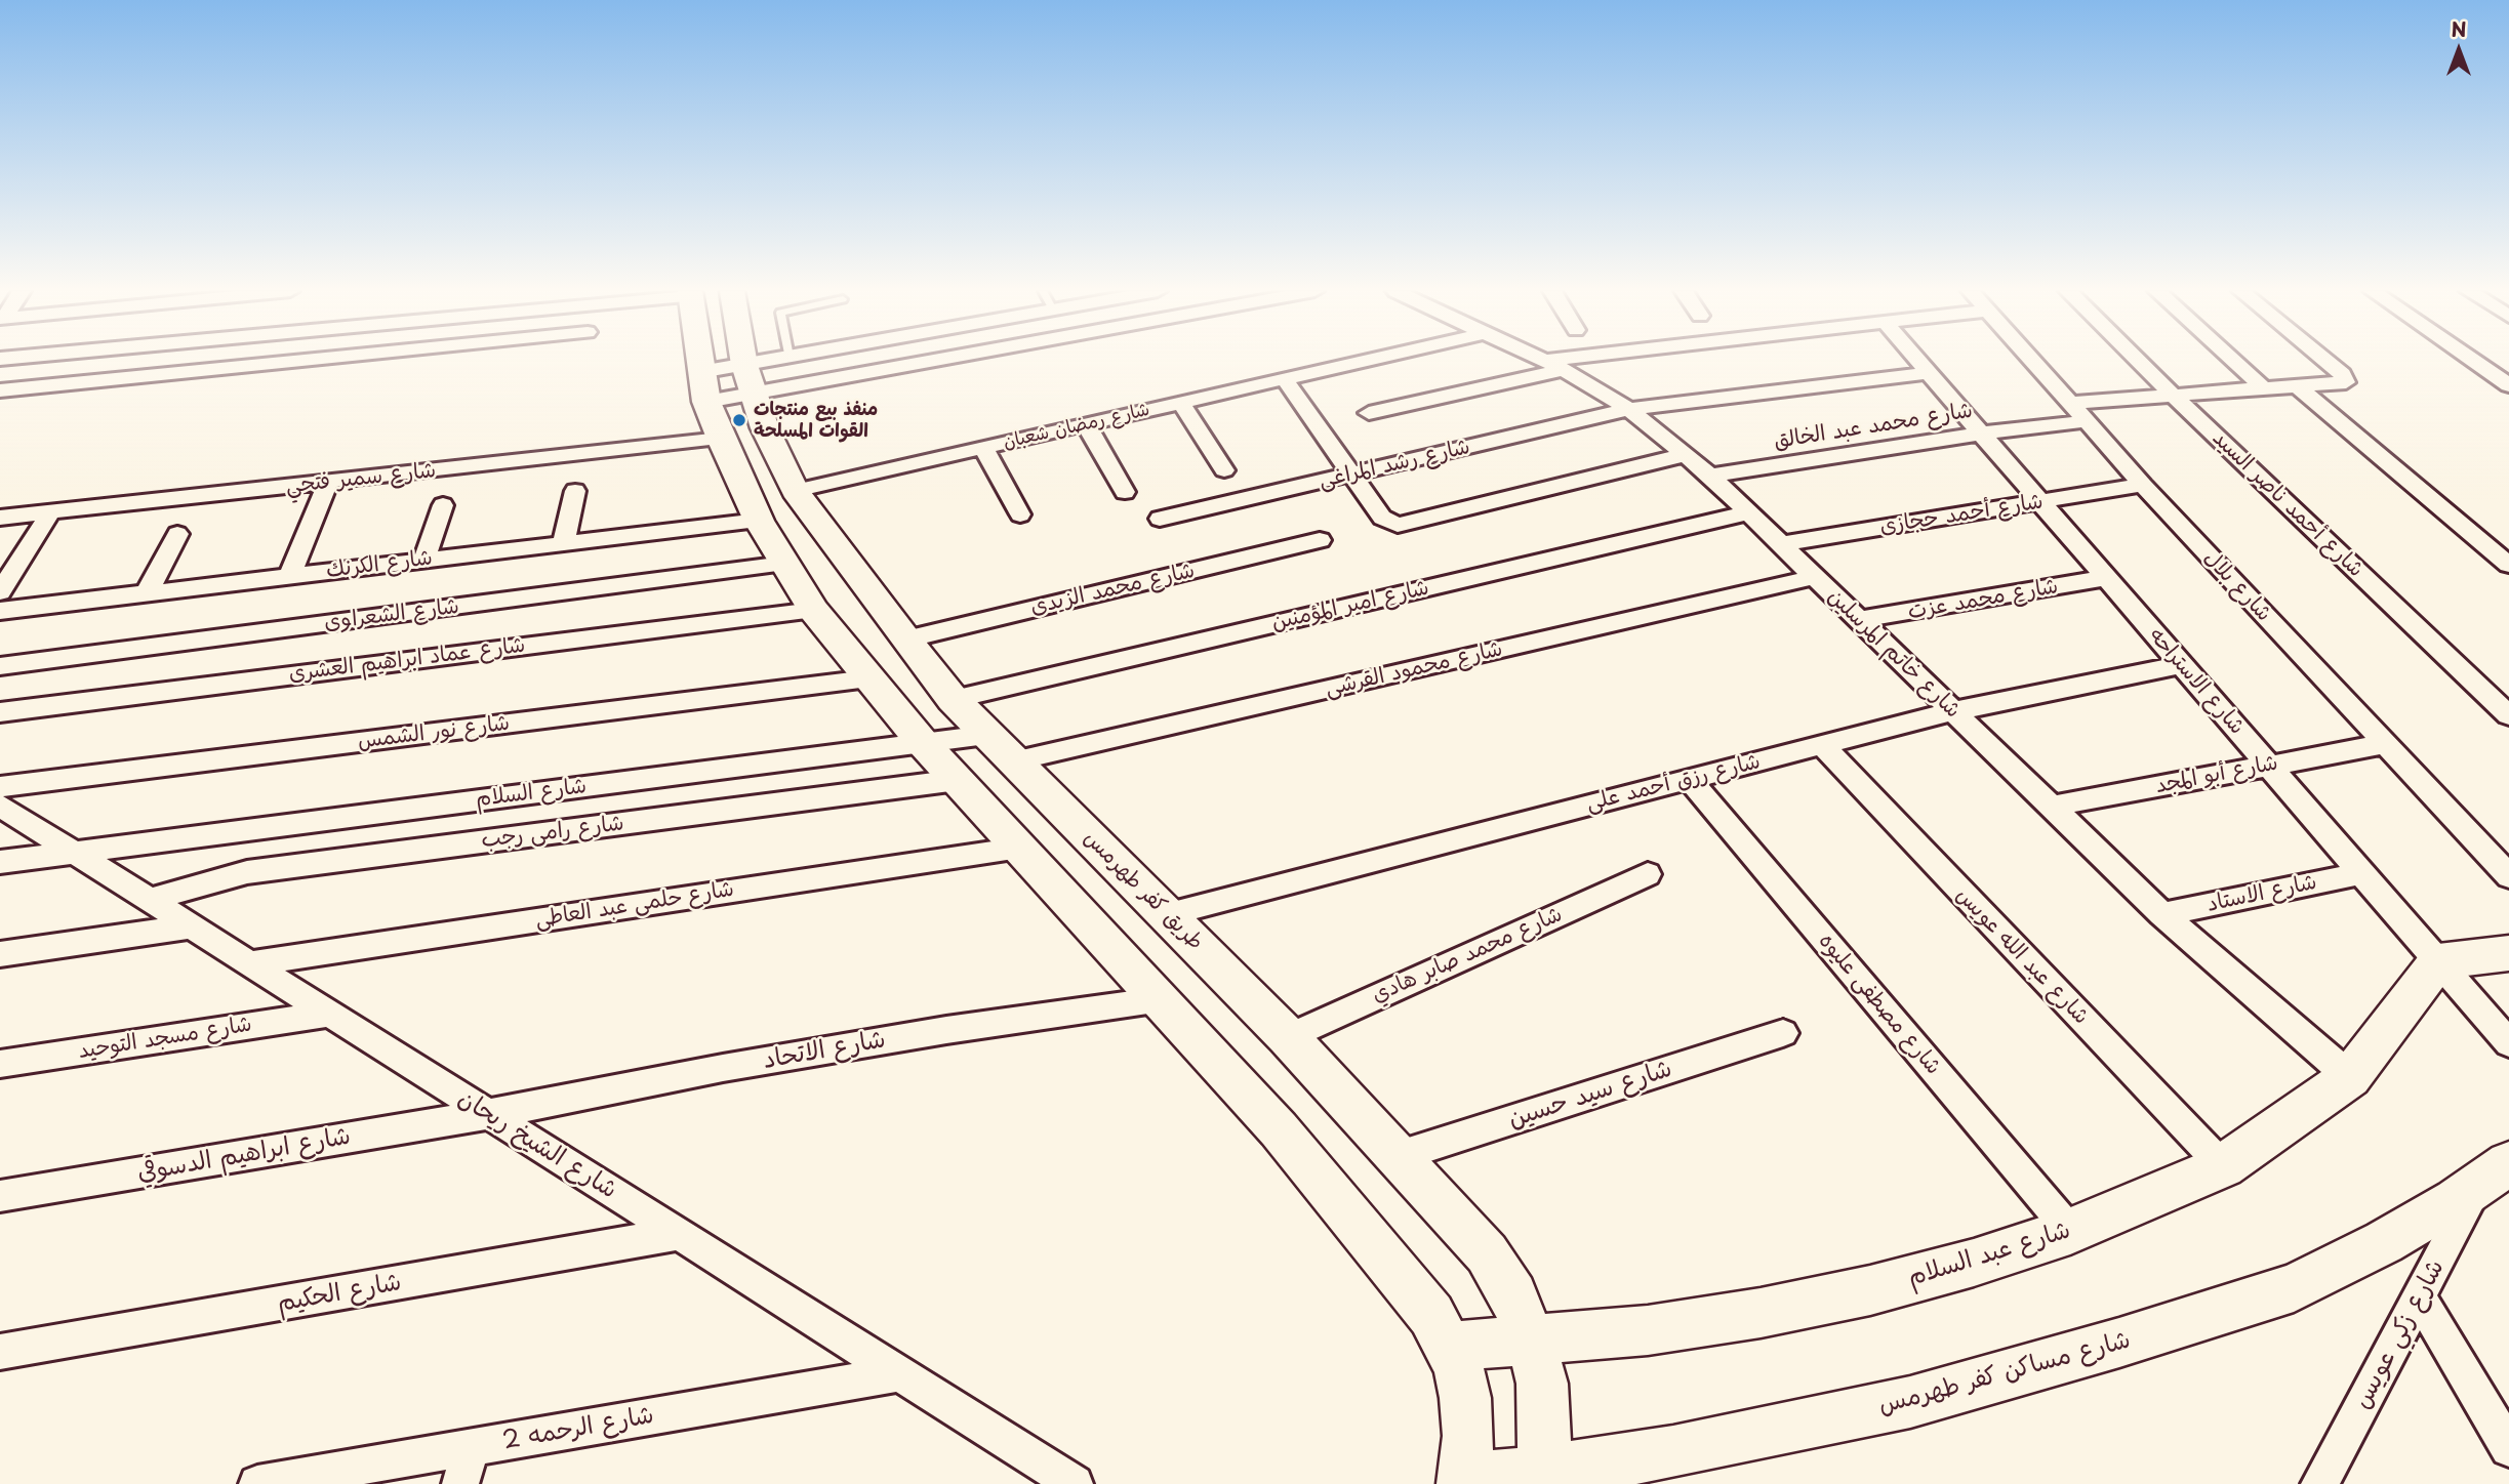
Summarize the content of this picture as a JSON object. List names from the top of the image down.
{
  "streets": {
    "street": [
      "شارع رمضان شعبان",
      "شارع محمد عبد الخالق",
      "شارع رشد المراغى",
      "شارع سمير فتحي",
      "شارع أحمد ناصر السيد",
      "شارع أحمد حجازى",
      "شارع الكرنك",
      "شارع بلال",
      "شارع محمد الزيدى",
      "شارع محمد عزت",
      "شارع امير المؤمنين",
      "شارع الشعراوى",
      "شارع خاتم المرسلين",
      "شارع عماد ابراهيم العشرى",
      "شارع محمود القرشى",
      "شارع الاستراحه",
      "شارع نور الشمس",
      "شارع أبو المجد",
      "شارع رزق أحمد على",
      "شارع السلام",
      "شارع رامى رجب",
      "طريق كفر طهرمس",
      "شارع الاستاد",
      "شارع حلمى عبد العاطى",
      "شارع محمد صابر هادي",
      "شارع عبد الله عويس",
      "شارع مصطفى عليوه",
      "شارع مسجد التوحيد",
      "شارع الاتحاد",
      "شارع سيد حسين",
      "شارع الشيخ ريحان",
      "شارع ابراهيم الدسوقي",
      "شارع عبد السلام",
      "شارع الحكيم",
      "شارع زكي عويس",
      "شارع مساكن كفر طهرمس",
      "شارع الرحمه 2"
    ]
  },
  "crossings": [
    ["شارع رمضان شعبان", "طريق كفر طهرمس"],
    ["شارع محمد عبد الخالق", "شارع بلال"],
    ["شارع محمد عبد الخالق", "شارع خاتم المرسلين"],
    ["شارع محمد عبد الخالق", "شارع الاستراحه"],
    ["شارع رشد المراغى", "شارع خاتم المرسلين"],
    ["شارع رشد المراغى", "شارع الاستراحه"],
    ["شارع أحمد حجازى", "شارع بلال"],
    ["شارع أحمد حجازى", "شارع خاتم المرسلين"],
    ["شارع أحمد حجازى", "شارع الاستراحه"],
    ["شارع بلال", "شارع أبو المجد"],
    ["شارع محمد الزيدى", "طريق كفر طهرمس"],
    ["شارع محمد عزت", "شارع خاتم المرسلين"],
    ["شارع محمد عزت", "شارع الاستراحه"],
    ["شارع امير المؤمنين", "شارع خاتم المرسلين"],
    ["شارع امير المؤمنين", "طريق كفر طهرمس"],
    ["شارع خاتم المرسلين", "شارع محمود القرشى"],
    ["شارع خاتم المرسلين", "شارع أبو المجد"],
    ["شارع خاتم المرسلين", "شارع رزق أحمد على"],
    ["شارع خاتم المرسلين", "شارع الاستاد"],
    ["شارع خاتم المرسلين", "شارع عبد السلام"],
    ["شارع محمود القرشى", "شارع السلام"],
    ["شارع محمود القرشى", "طريق كفر طهرمس"],
    ["شارع الاستراحه", "شارع أبو المجد"],
    ["شارع الاستراحه", "شارع رزق أحمد على"],
    ["شارع الاستراحه", "شارع الاستاد"],
    ["شارع الاستراحه", "شارع عبد السلام"],
    ["شارع رزق أحمد على", "طريق كفر طهرمس"],
    ["شارع رزق أحمد على", "شارع عبد الله عويس"],
    ["شارع رزق أحمد على", "شارع مصطفى عليوه"],
    ["شارع السلام", "طريق كفر طهرمس"],
    ["شارع السلام", "شارع الشيخ ريحان"],
    ["شارع رامى رجب", "شارع الشيخ ريحان"],
    ["طريق كفر طهرمس", "شارع محمد صابر هادي"],
    ["طريق كفر طهرمس", "شارع سيد حسين"],
    ["طريق كفر طهرمس", "شارع عبد السلام"],
    ["طريق كفر طهرمس", "شارع مساكن كفر طهرمس"],
    ["شارع حلمى عبد العاطى", "شارع الشيخ ريحان"],
    ["شارع عبد الله عويس", "شارع عبد السلام"],
    ["شارع مصطفى عليوه", "شارع عبد السلام"],
    ["شارع مسجد التوحيد", "شارع الشيخ ريحان"],
    ["شارع الاتحاد", "شارع الشيخ ريحان"],
    ["شارع الاتحاد", "شارع ابراهيم الدسوقي"],
    ["شارع الشيخ ريحان", "شارع ابراهيم الدسوقي"],
    ["شارع الشيخ ريحان", "شارع الحكيم"],
    ["شارع الشيخ ريحان", "شارع الرحمه 2"],
    ["شارع زكي عويس", "شارع مساكن كفر طهرمس"]
  ],
  "places": ["منفذ بيع منتجات القوات المسلحة"],
  "north": "top"
}
